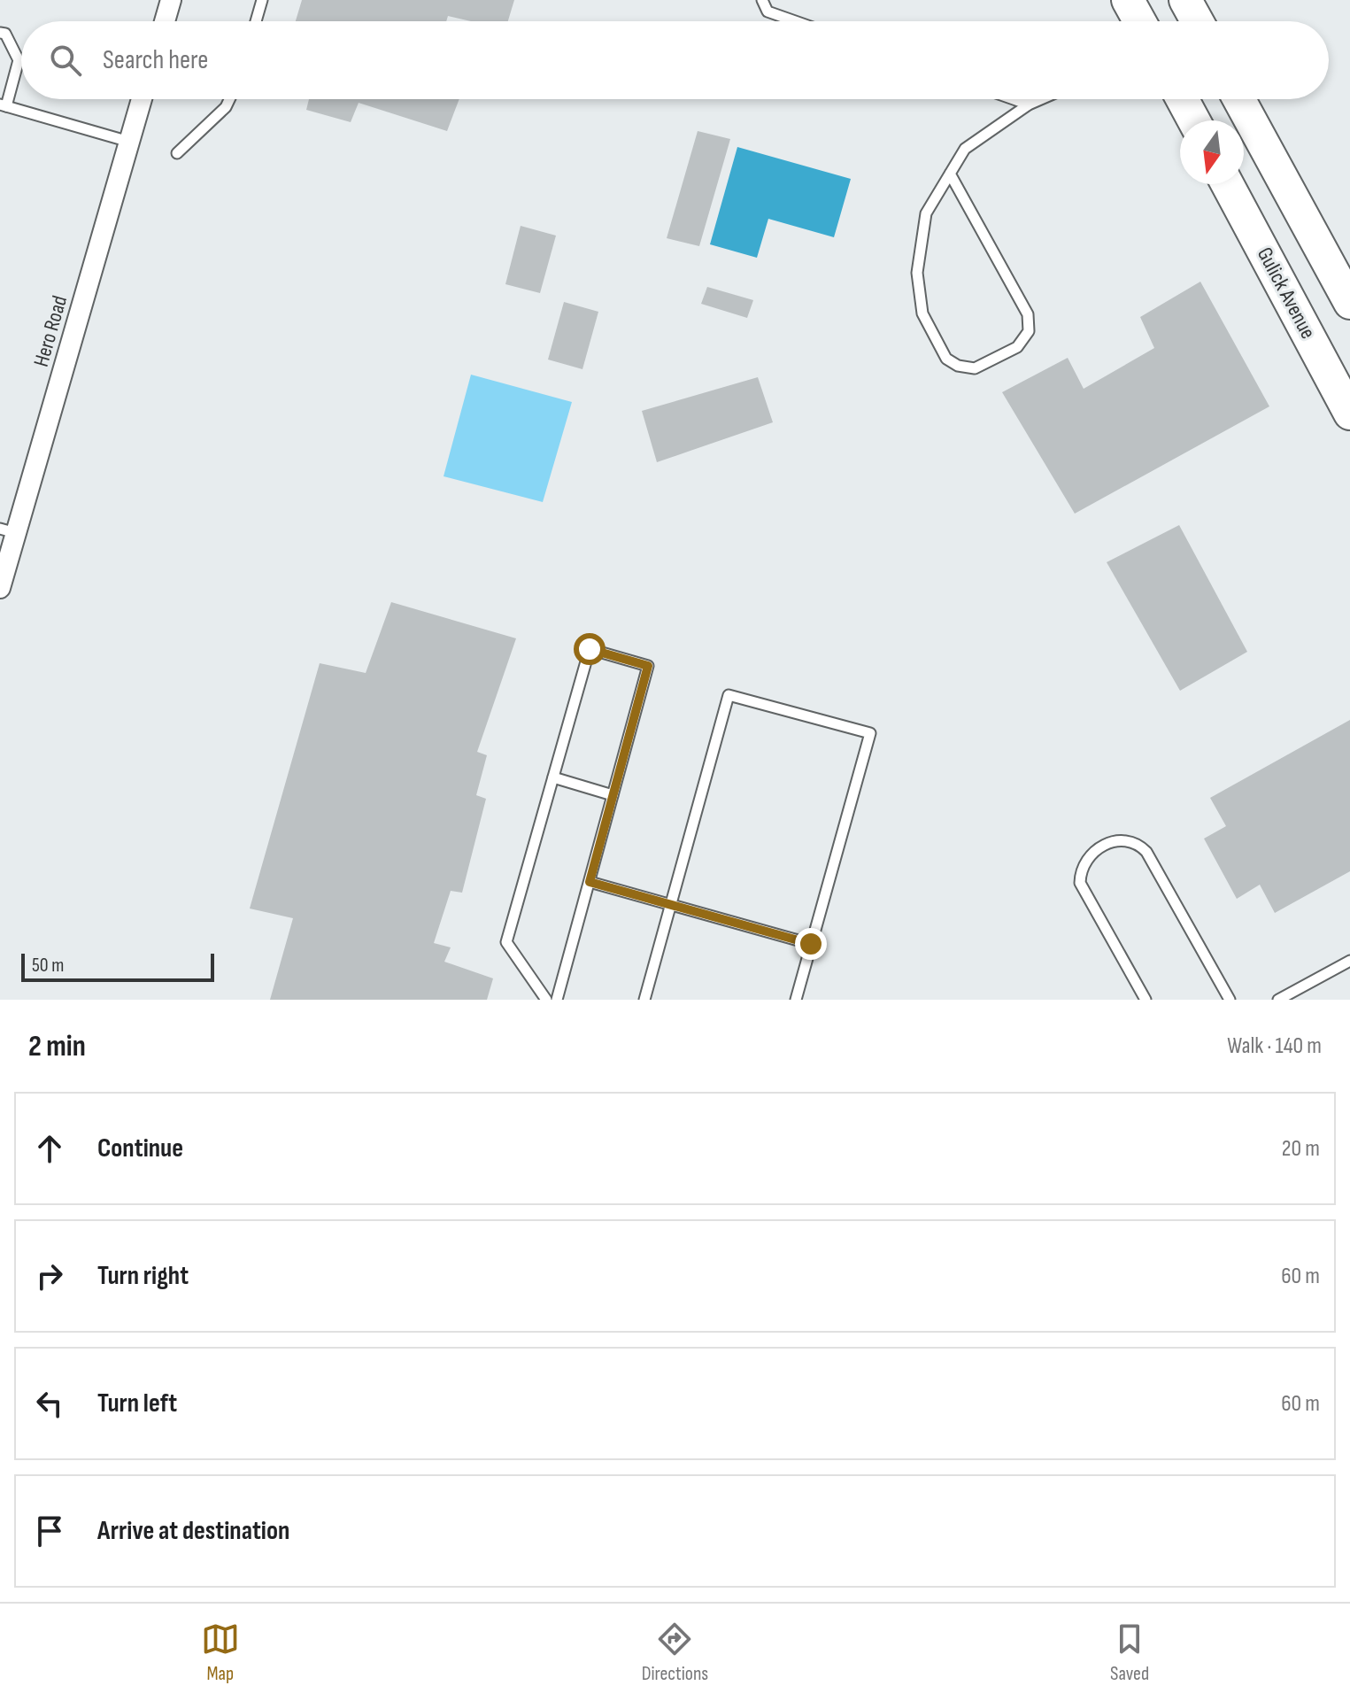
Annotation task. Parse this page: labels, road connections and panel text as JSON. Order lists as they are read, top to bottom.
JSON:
{
  "streets": {
    "main road": ["Gulick Avenue"],
    "street": ["Hero Road"]
  },
  "scale_bar": "50 m",
  "north": "bottom",
  "page": {
    "search": "Search here",
    "scale": "50 m",
    "heading": ["2 min", "Walk · 140 m"],
    "list": [
      ["Continue", "20 m"],
      ["Turn right", "60 m"],
      ["Turn left", "60 m"],
      "Arrive at destination"
    ],
    "nav": ["Map", "Directions", "Saved"]
  }
}
